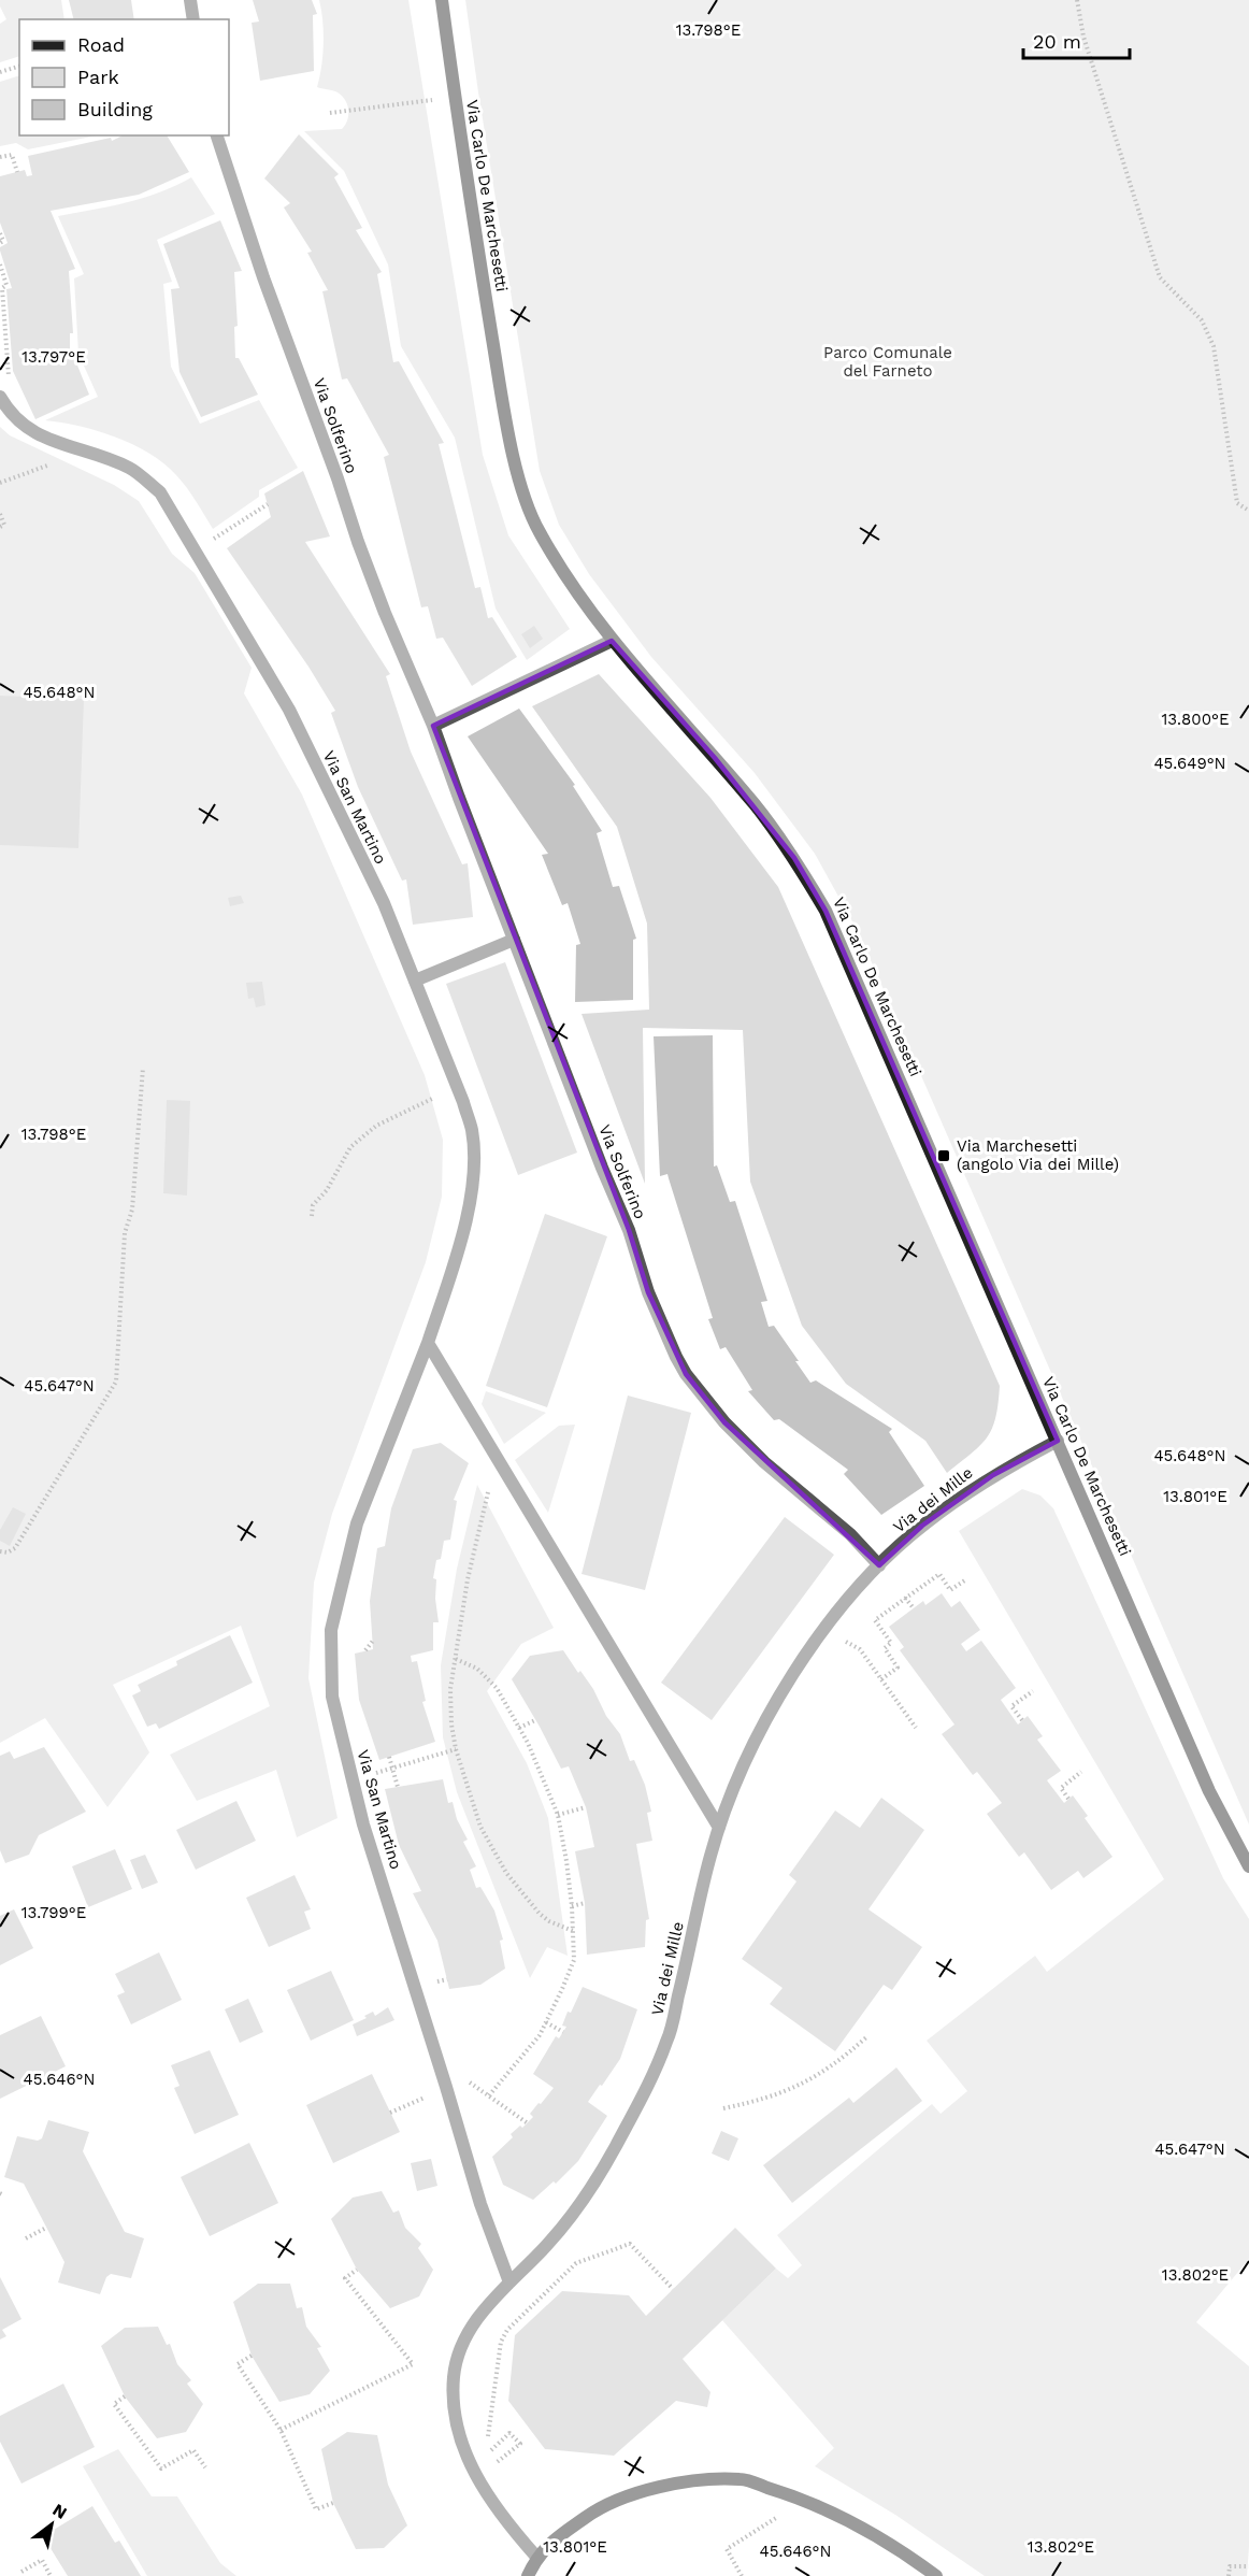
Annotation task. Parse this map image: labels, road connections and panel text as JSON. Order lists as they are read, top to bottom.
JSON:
{
  "streets": {
    "main road": ["Via Carlo De Marchesetti"],
    "street": ["Via Solferino", "Via San Martino", "Via dei Mille"]
  },
  "crossings": [
    ["Via Carlo De Marchesetti", "Via dei Mille"],
    ["Via Solferino", "Via dei Mille"],
    ["Via San Martino", "Via dei Mille"]
  ],
  "parks": ["Parco Comunale del Farneto"],
  "places": {
    "transit": ["Via Marchesetti (angolo Via dei Mille)"]
  },
  "legend": ["Road", "Park", "Building"],
  "scale_bar": "20 m",
  "north": "top right",
  "coordinates": [
    "13.798°E",
    "13.797°E",
    "45.648°N",
    "13.800°E",
    "45.649°N",
    "45.647°N",
    "13.801°E",
    "13.799°E",
    "45.646°N",
    "13.802°E"
  ]
}
